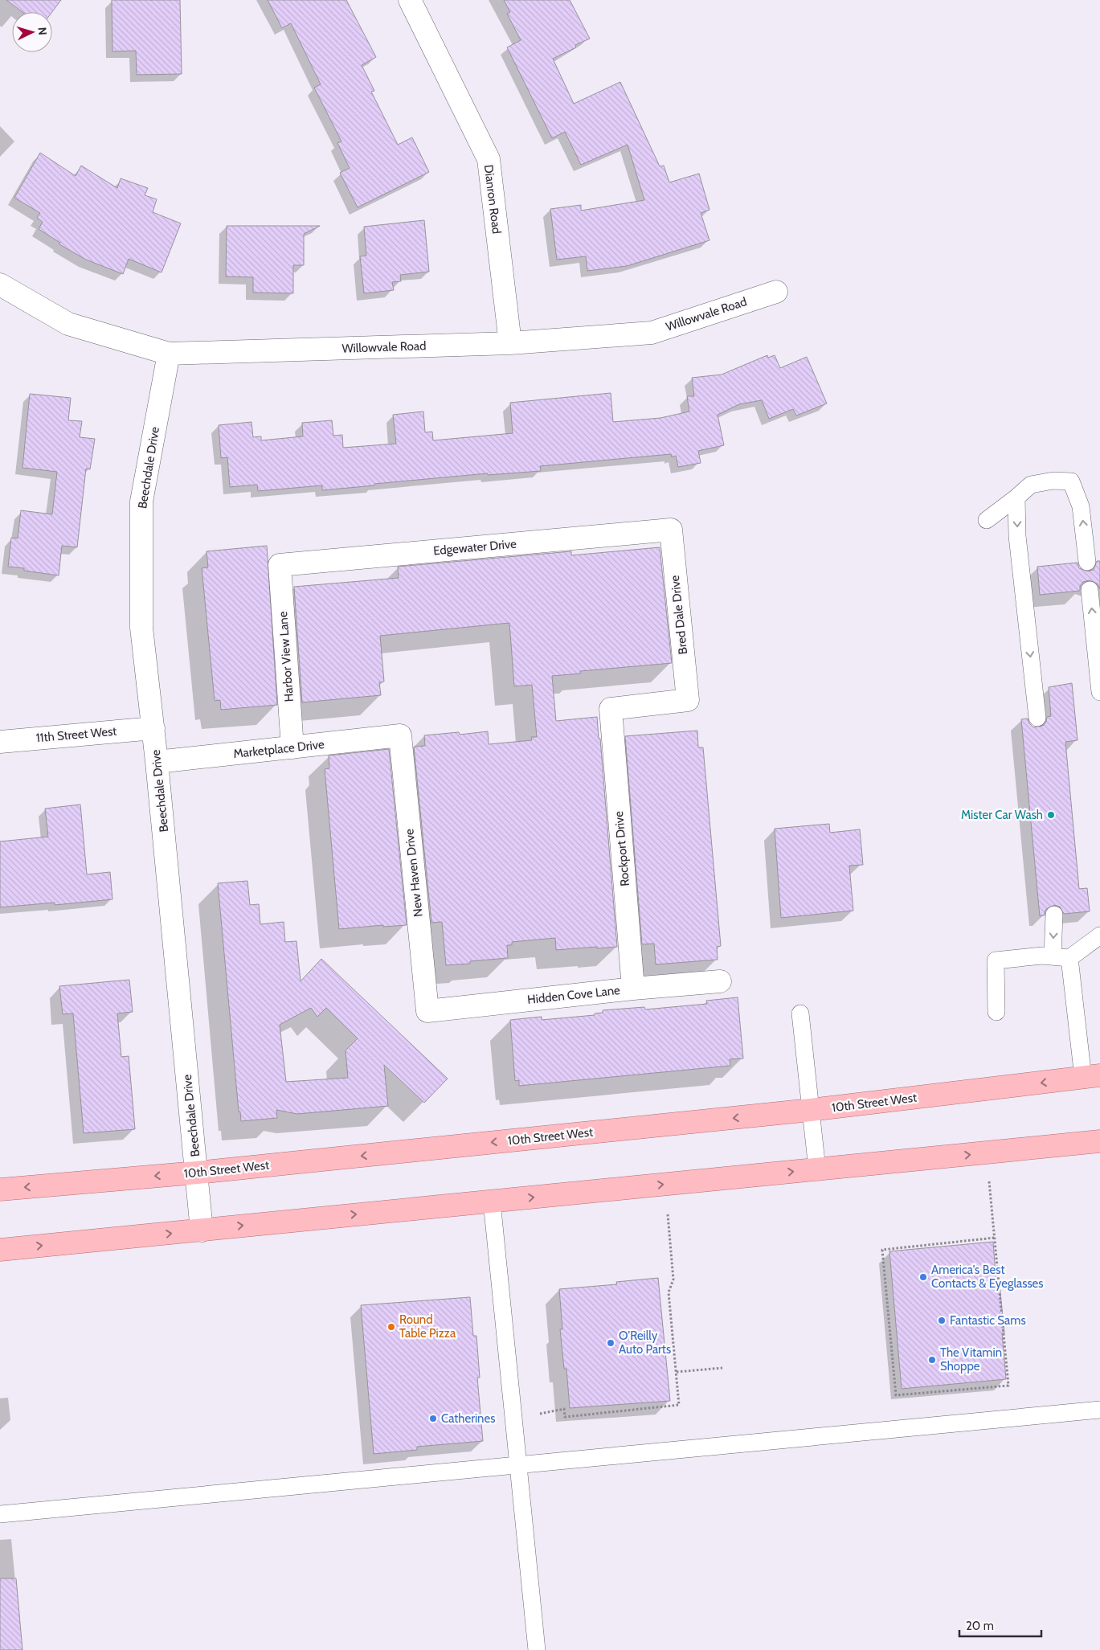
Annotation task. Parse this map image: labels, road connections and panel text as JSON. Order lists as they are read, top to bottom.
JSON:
{
  "streets": {
    "main road": ["10th Street West"],
    "street": [
      "Dianron Road",
      "Willowvale Road",
      "Beechdale Drive",
      "Edgewater Drive",
      "Bred Dale Drive",
      "Harbor View Lane",
      "11th Street West",
      "Marketplace Drive",
      "Rockport Drive",
      "New Haven Drive",
      "Hidden Cove Lane"
    ]
  },
  "crossings": [
    ["Dianron Road", "Willowvale Road"],
    ["Willowvale Road", "Beechdale Drive"],
    ["Beechdale Drive", "11th Street West"],
    ["Beechdale Drive", "Marketplace Drive"],
    ["Beechdale Drive", "10th Street West"],
    ["Edgewater Drive", "Bred Dale Drive"],
    ["Edgewater Drive", "Harbor View Lane"],
    ["Bred Dale Drive", "Rockport Drive"],
    ["Harbor View Lane", "Marketplace Drive"],
    ["Marketplace Drive", "New Haven Drive"],
    ["Rockport Drive", "Hidden Cove Lane"],
    ["New Haven Drive", "Hidden Cove Lane"]
  ],
  "places": [
    "Mister Car Wash",
    "America's Best Contacts & Eyeglasses",
    "Fantastic Sams",
    "Round Table Pizza",
    "O'Reilly Auto Parts",
    "The Vitamin Shoppe",
    "Catherines"
  ],
  "scale_bar": "20 m",
  "north": "right"
}
